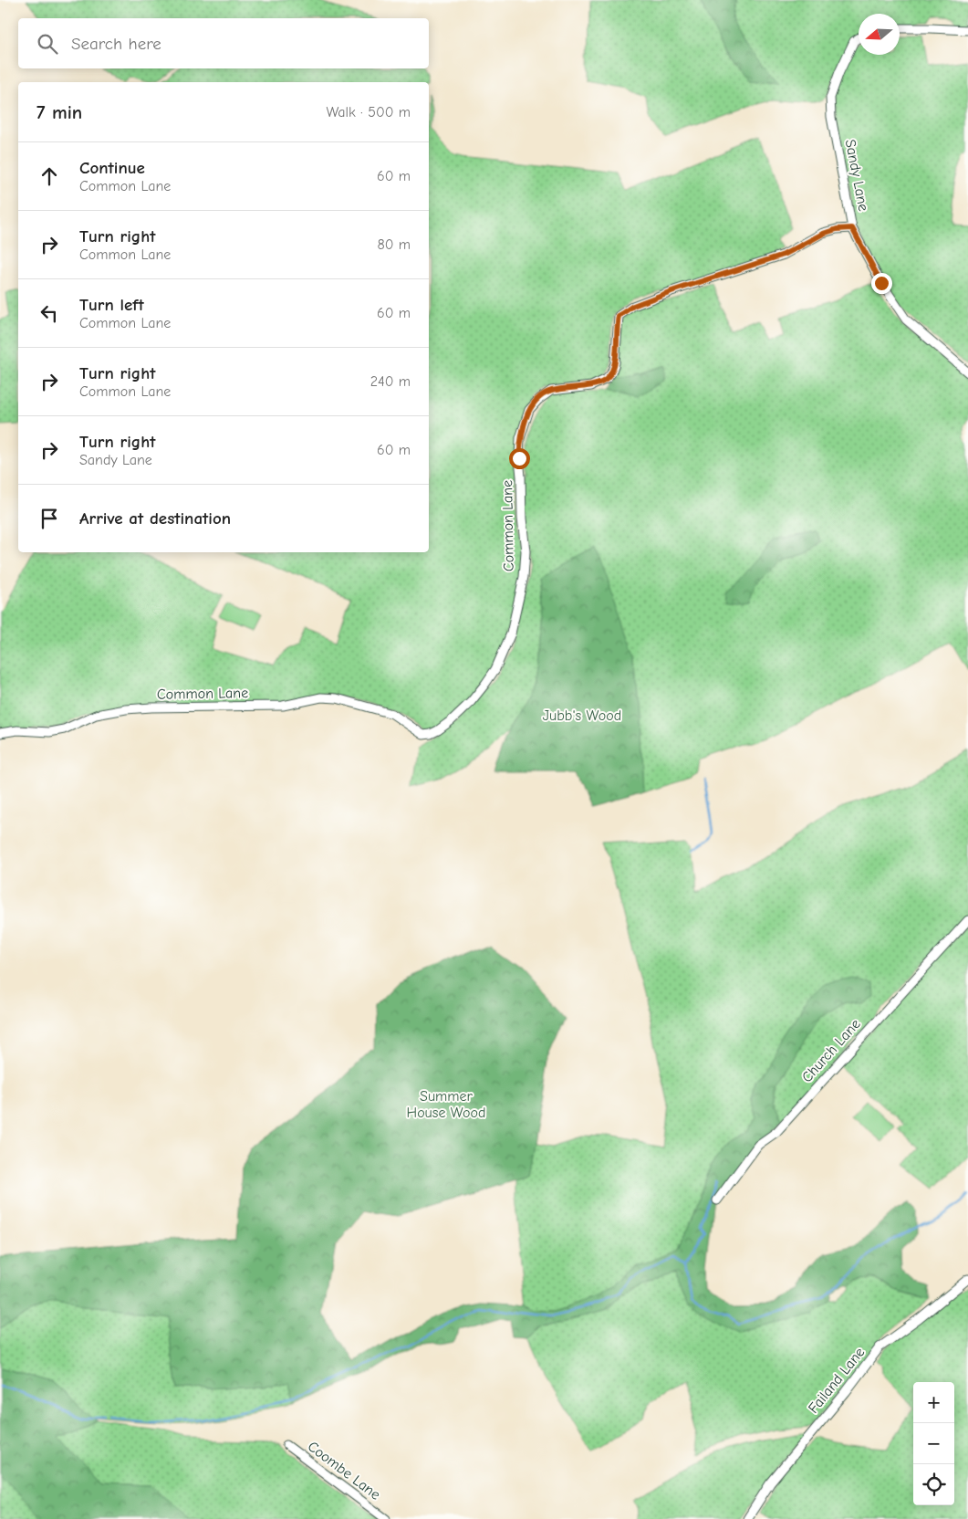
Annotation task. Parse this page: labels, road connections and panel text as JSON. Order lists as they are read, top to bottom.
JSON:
{
  "streets": {
    "street": [
      "Sandy Lane",
      "Common Lane",
      "Church Lane",
      "Failand Lane",
      "Coombe Lane"
    ]
  },
  "crossings": [
    ["Sandy Lane", "Common Lane"]
  ],
  "parks": ["Jubb's Wood", "Summer House Wood"],
  "north": "left",
  "page": {
    "search": "Search here",
    "heading": ["7 min", "Walk · 500 m"],
    "list": [
      ["Continue", "Common Lane", "60 m"],
      ["Turn right", "Common Lane", "80 m"],
      ["Turn left", "Common Lane", "60 m"],
      ["Turn right", "Common Lane", "240 m"],
      ["Turn right", "Sandy Lane", "60 m"],
      "Arrive at destination"
    ],
    "map_buttons": ["+", "−"]
  }
}
